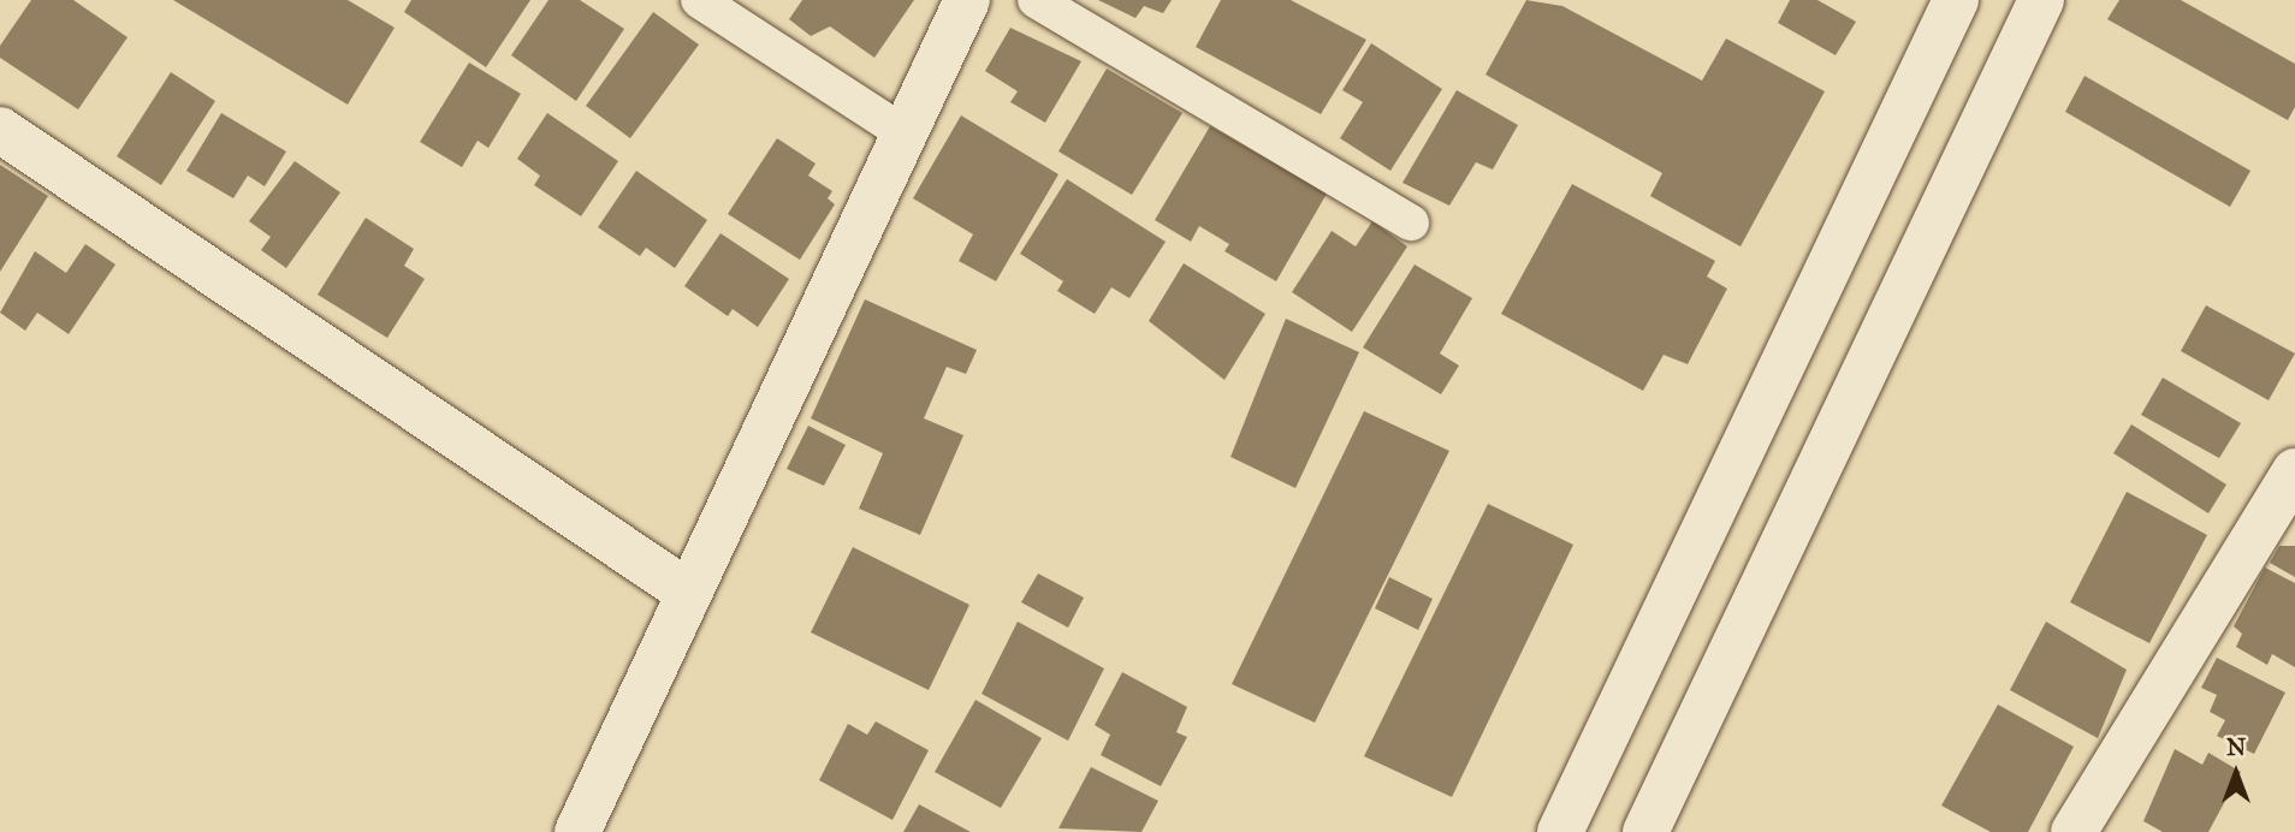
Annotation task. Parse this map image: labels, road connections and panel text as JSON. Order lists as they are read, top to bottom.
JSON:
{
  "north": "top"
}
